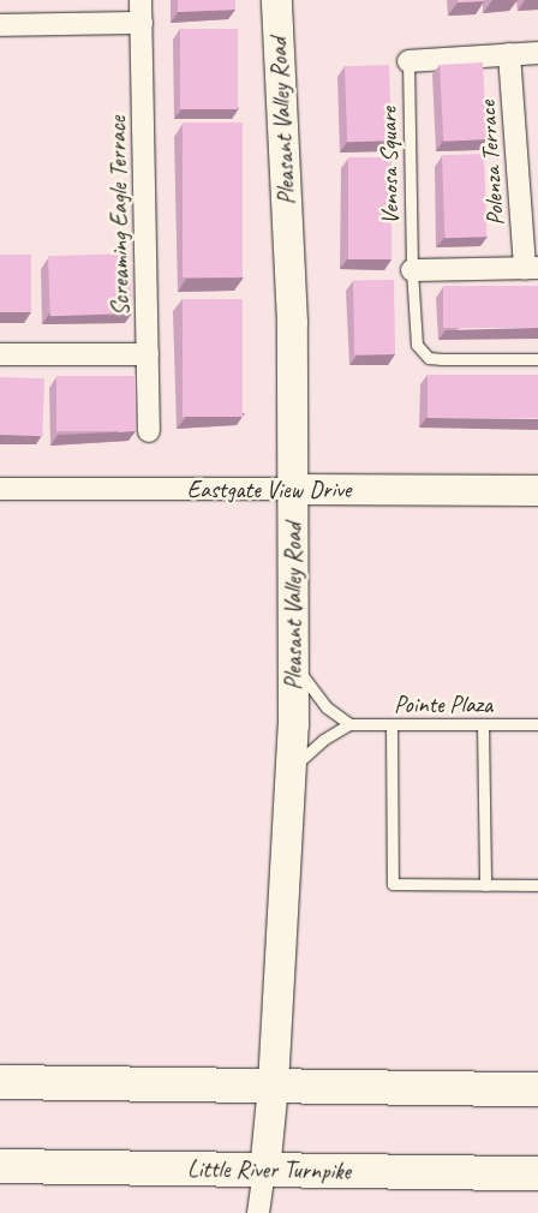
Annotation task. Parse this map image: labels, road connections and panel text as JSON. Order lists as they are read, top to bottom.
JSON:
{
  "streets": {
    "highway": ["Little River Turnpike"],
    "street": [
      "Pleasant Valley Road",
      "Polenza Terrace",
      "Screaming Eagle Terrace",
      "Eastgate View Drive"
    ],
    "lane": ["Venosa Square", "Pointe Plaza"]
  },
  "crossings": [
    ["Pleasant Valley Road", "Eastgate View Drive"],
    ["Pleasant Valley Road", "Little River Turnpike"]
  ]
}
